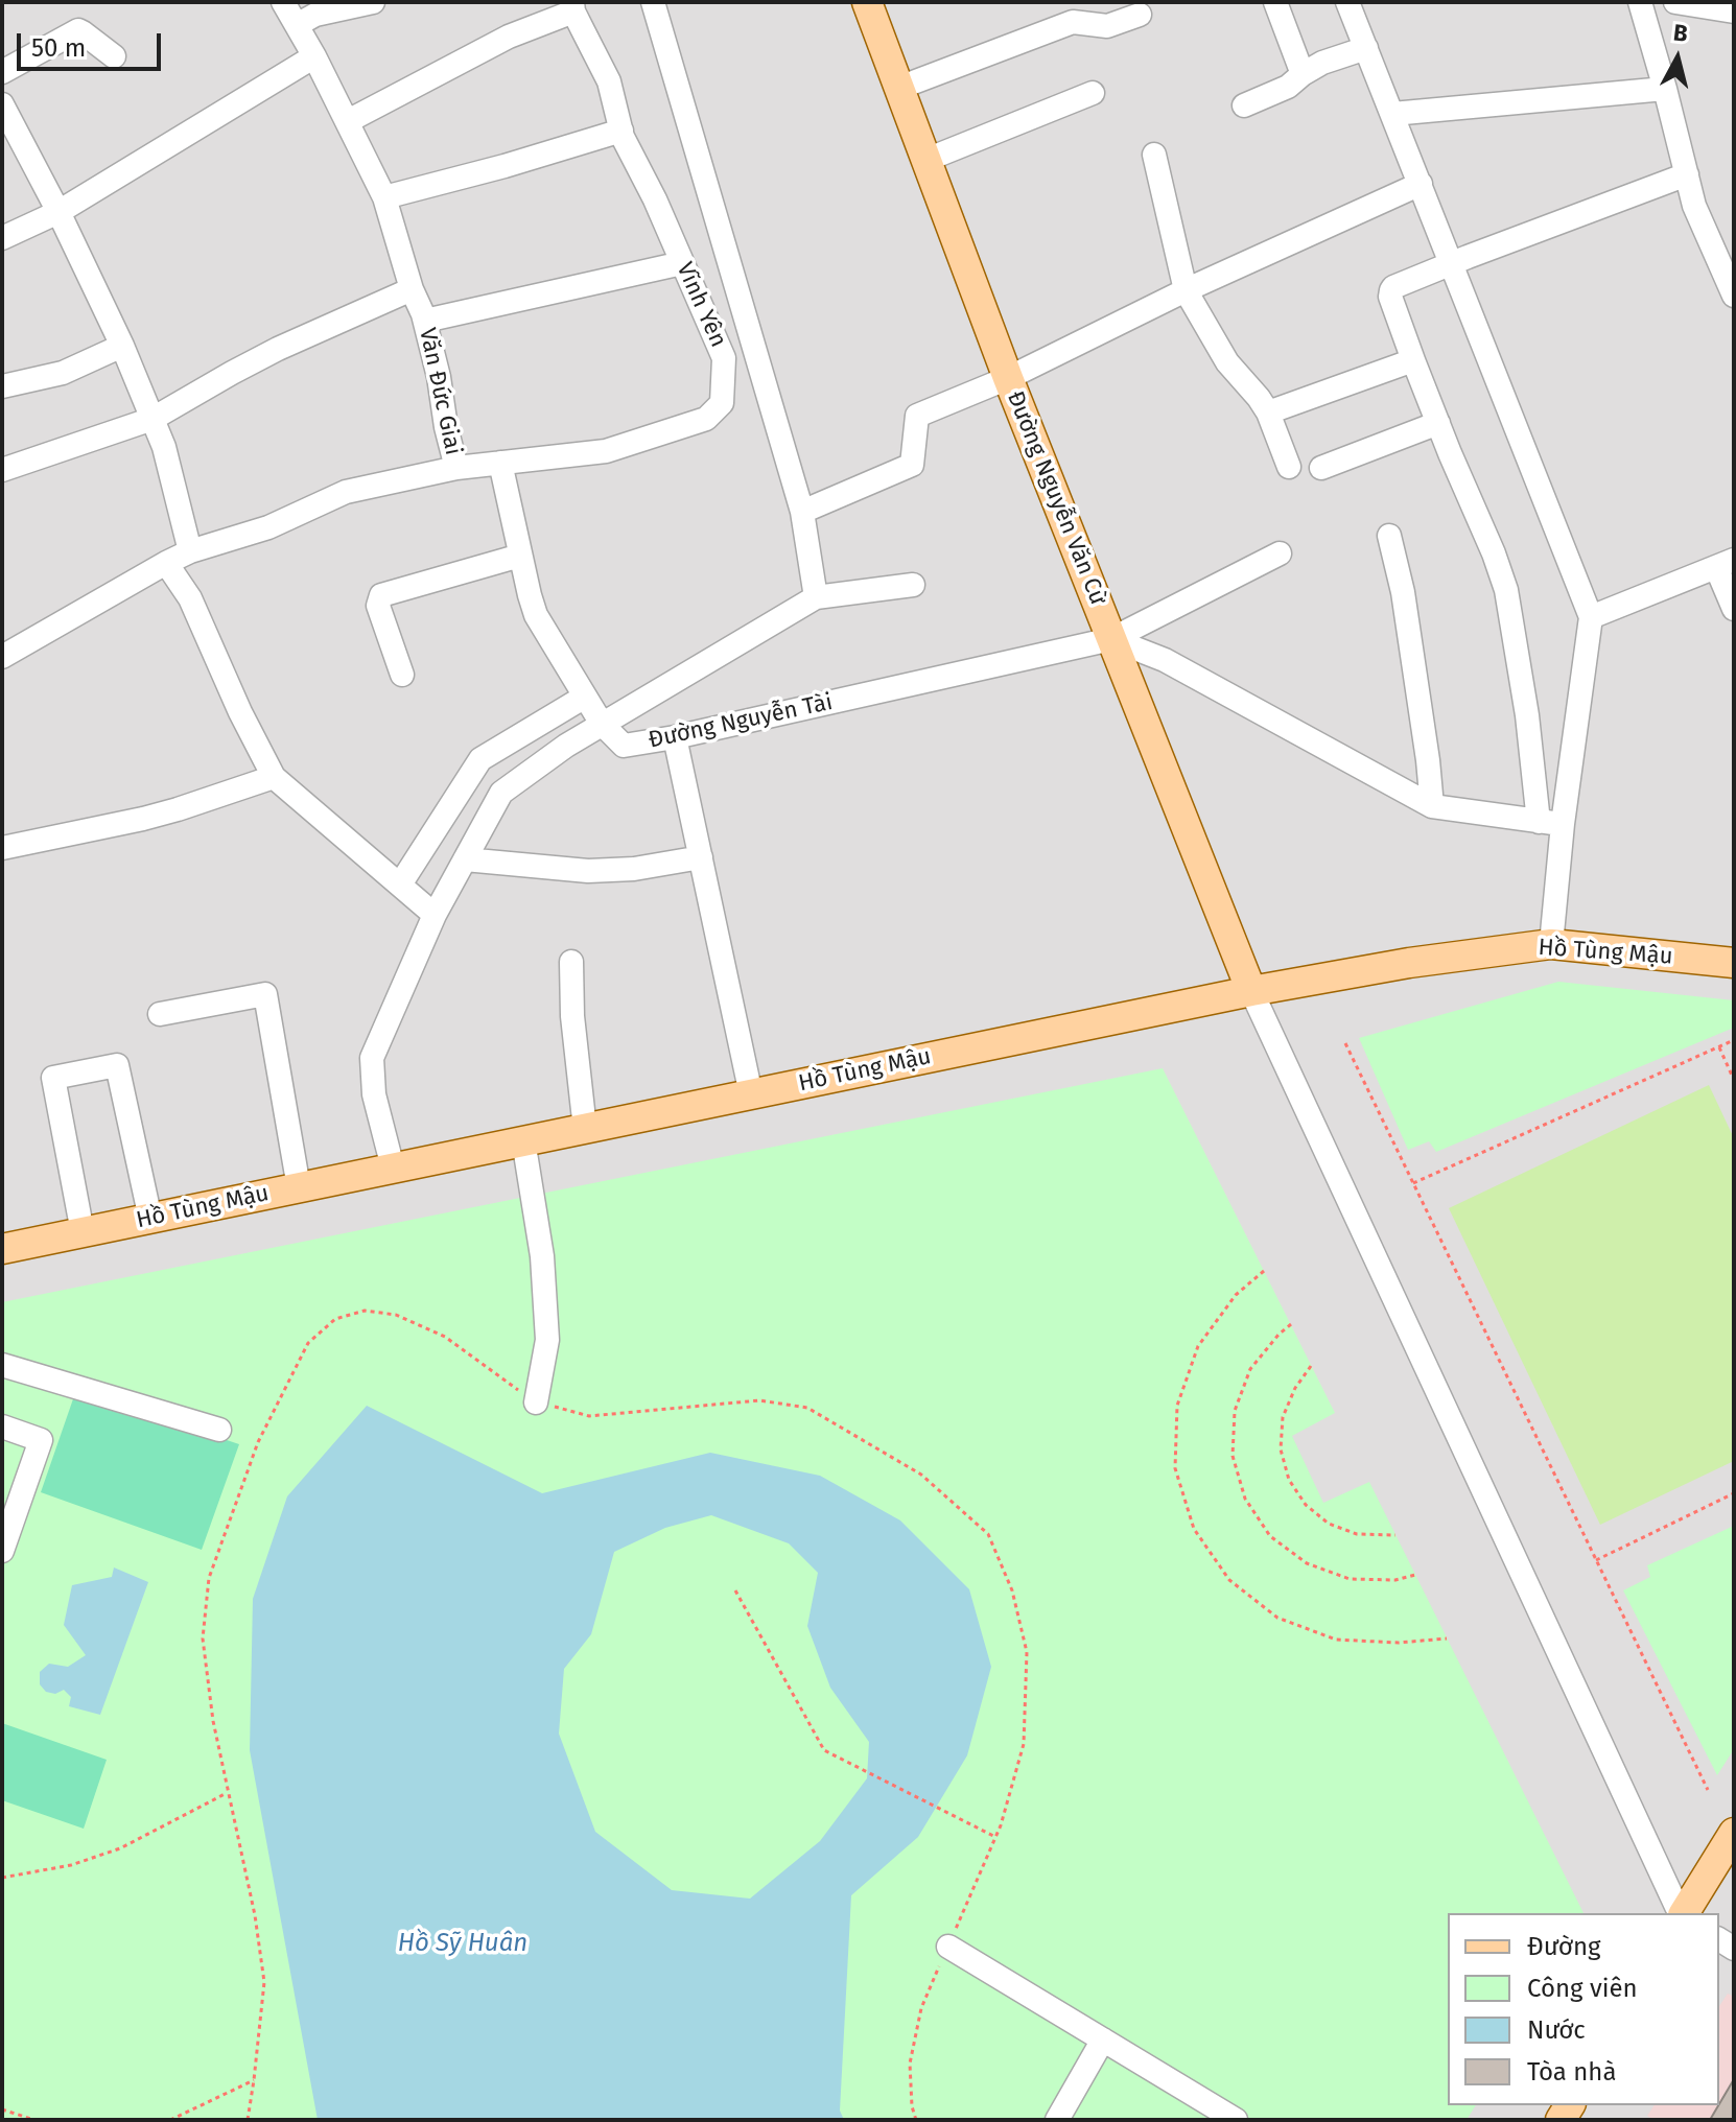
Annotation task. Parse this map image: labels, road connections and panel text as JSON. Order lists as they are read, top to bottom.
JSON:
{
  "streets": {
    "main road": ["Đường Nguyễn Văn Cừ", "Hồ Tùng Mậu"],
    "street": ["Vĩnh Yên", "Văn Đức Giai", "Đường Nguyễn Tài"]
  },
  "crossings": [
    ["Vĩnh Yên", "Văn Đức Giai"],
    ["Đường Nguyễn Văn Cừ", "Đường Nguyễn Tài"],
    ["Đường Nguyễn Văn Cừ", "Hồ Tùng Mậu"]
  ],
  "water": ["Hồ Sỹ Huân"],
  "legend": [
    "Đường",
    "Công viên",
    "Nước",
    "Tòa nhà"
  ],
  "scale_bar": "50 m",
  "north": "top"
}
